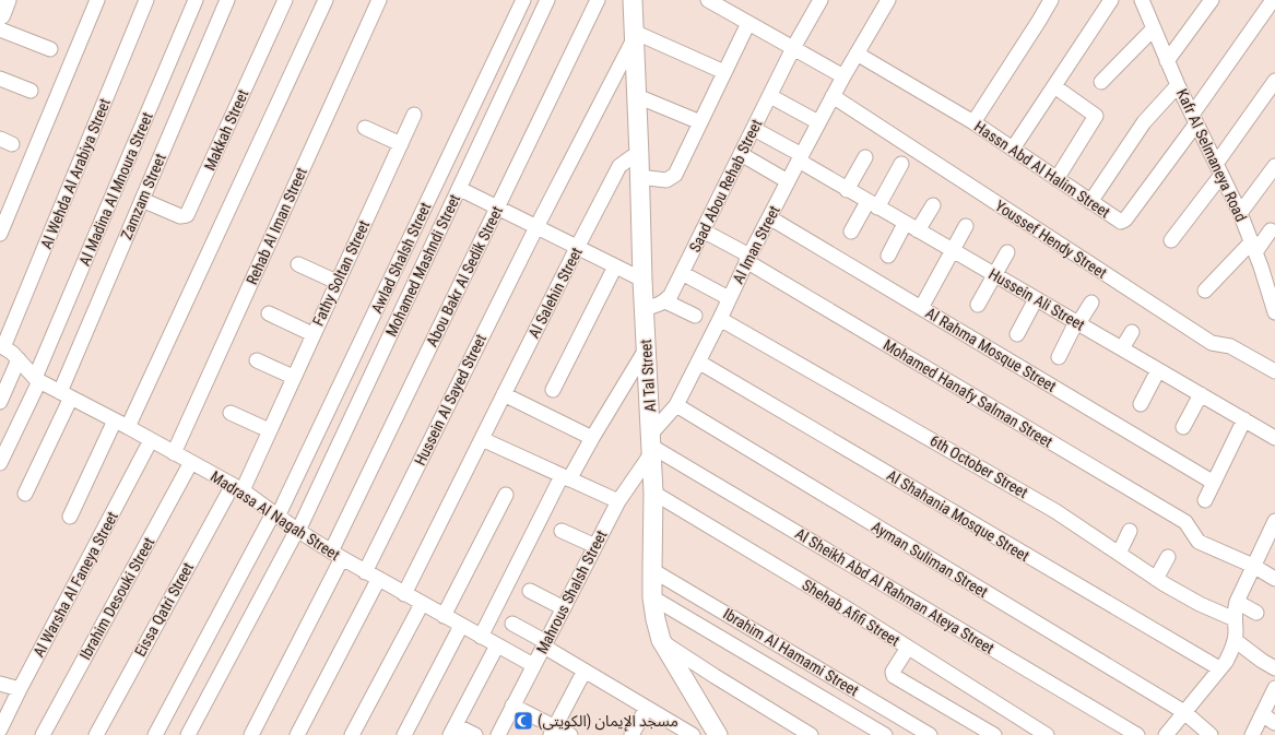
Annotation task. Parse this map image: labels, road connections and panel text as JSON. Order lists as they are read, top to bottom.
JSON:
{
  "streets": {
    "street": [
      "Makkah Street",
      "Kafr Al Selmaneya Road",
      "Hassn Abd Al Halim Street",
      "Al Wehda Al Arabiya Street",
      "Saad Abou Rehab Street",
      "Al Madina Al Mnoura Street",
      "Zamzam Street",
      "Rehab Al Iman Street",
      "Youssef Hendy Street",
      "Al Iman Street",
      "Awlad Shalsh Street",
      "Mohamed Mashndi Street",
      "Fathy Soltan Street",
      "Abou Bakr Al Sedik Street",
      "Al Salehin Street",
      "Hussein Ali Street",
      "Al Rahma Mosque Street",
      "Al Tal Street",
      "Mohamed Hanafy Salman Street",
      "Hussein Al Sayed Street",
      "6th October Street",
      "Madrasa Al Nagah Street",
      "Al Shahania Mosque Street",
      "Ayman Suliman Street",
      "Al Warsha Al Faneya Street",
      "Al Sheikh Abd Al Rahman Ateya Street",
      "Mahrous Shalsh Street",
      "Ibrahim Desouki Street",
      "Eissa Qatri Street",
      "Shehab Afifi Street",
      "Ibrahim Al Hamami Street"
    ]
  },
  "crossings": [
    ["Makkah Street", "Zamzam Street"],
    ["Kafr Al Selmaneya Road", "Hassn Abd Al Halim Street"],
    ["Hassn Abd Al Halim Street", "Al Iman Street"],
    ["Al Wehda Al Arabiya Street", "Madrasa Al Nagah Street"],
    ["Saad Abou Rehab Street", "Hussein Ali Street"],
    ["Saad Abou Rehab Street", "Mohamed Hanafy Salman Street"],
    ["Al Madina Al Mnoura Street", "Madrasa Al Nagah Street"],
    ["Zamzam Street", "Madrasa Al Nagah Street"],
    ["Rehab Al Iman Street", "Madrasa Al Nagah Street"],
    ["Youssef Hendy Street", "Al Iman Street"],
    ["Al Iman Street", "Hussein Ali Street"],
    ["Al Iman Street", "Al Rahma Mosque Street"],
    ["Al Iman Street", "Al Tal Street"],
    ["Al Iman Street", "Mohamed Hanafy Salman Street"],
    ["Al Iman Street", "6th October Street"],
    ["Al Iman Street", "Al Shahania Mosque Street"],
    ["Al Iman Street", "Ayman Suliman Street"],
    ["Al Iman Street", "Al Sheikh Abd Al Rahman Ateya Street"],
    ["Al Iman Street", "Mahrous Shalsh Street"],
    ["Awlad Shalsh Street", "Madrasa Al Nagah Street"],
    ["Mohamed Mashndi Street", "Madrasa Al Nagah Street"],
    ["Fathy Soltan Street", "Madrasa Al Nagah Street"],
    ["Fathy Soltan Street", "Eissa Qatri Street"],
    ["Abou Bakr Al Sedik Street", "Madrasa Al Nagah Street"],
    ["Al Salehin Street", "Al Tal Street"],
    ["Al Salehin Street", "Madrasa Al Nagah Street"],
    ["Al Tal Street", "Hussein Al Sayed Street"],
    ["Al Tal Street", "Al Sheikh Abd Al Rahman Ateya Street"],
    ["Al Tal Street", "Mahrous Shalsh Street"],
    ["Al Tal Street", "Shehab Afifi Street"],
    ["Al Tal Street", "Ibrahim Al Hamami Street"],
    ["Hussein Al Sayed Street", "Madrasa Al Nagah Street"],
    ["Madrasa Al Nagah Street", "Al Warsha Al Faneya Street"],
    ["Madrasa Al Nagah Street", "Mahrous Shalsh Street"],
    ["Madrasa Al Nagah Street", "Ibrahim Desouki Street"],
    ["Madrasa Al Nagah Street", "Eissa Qatri Street"],
    ["Al Sheikh Abd Al Rahman Ateya Street", "Mahrous Shalsh Street"]
  ],
  "places": {
    "mosque": ["مسجد الإيمان (الكويتى)"]
  }
}
